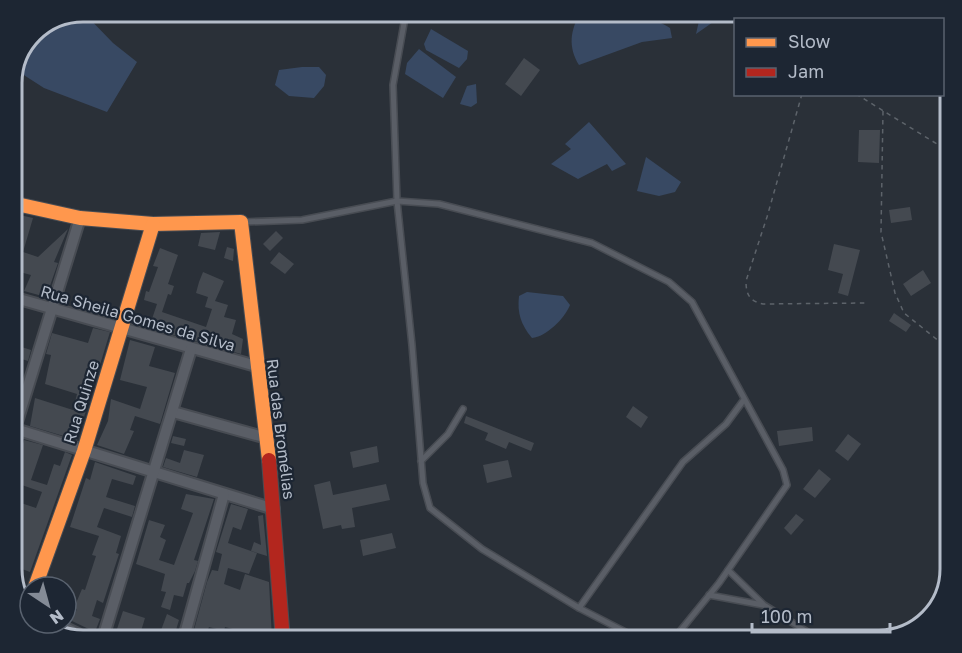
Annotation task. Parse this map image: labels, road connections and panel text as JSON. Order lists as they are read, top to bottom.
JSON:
{
  "streets": {
    "street": ["Rua Sheila Gomes da Silva", "Rua Quinze", "Rua das Bromélias"]
  },
  "crossings": [
    ["Rua Sheila Gomes da Silva", "Rua Quinze"],
    ["Rua Sheila Gomes da Silva", "Rua das Bromélias"]
  ],
  "legend": ["Slow", "Jam"],
  "scale_bar": "100 m",
  "north": "bottom right"
}
